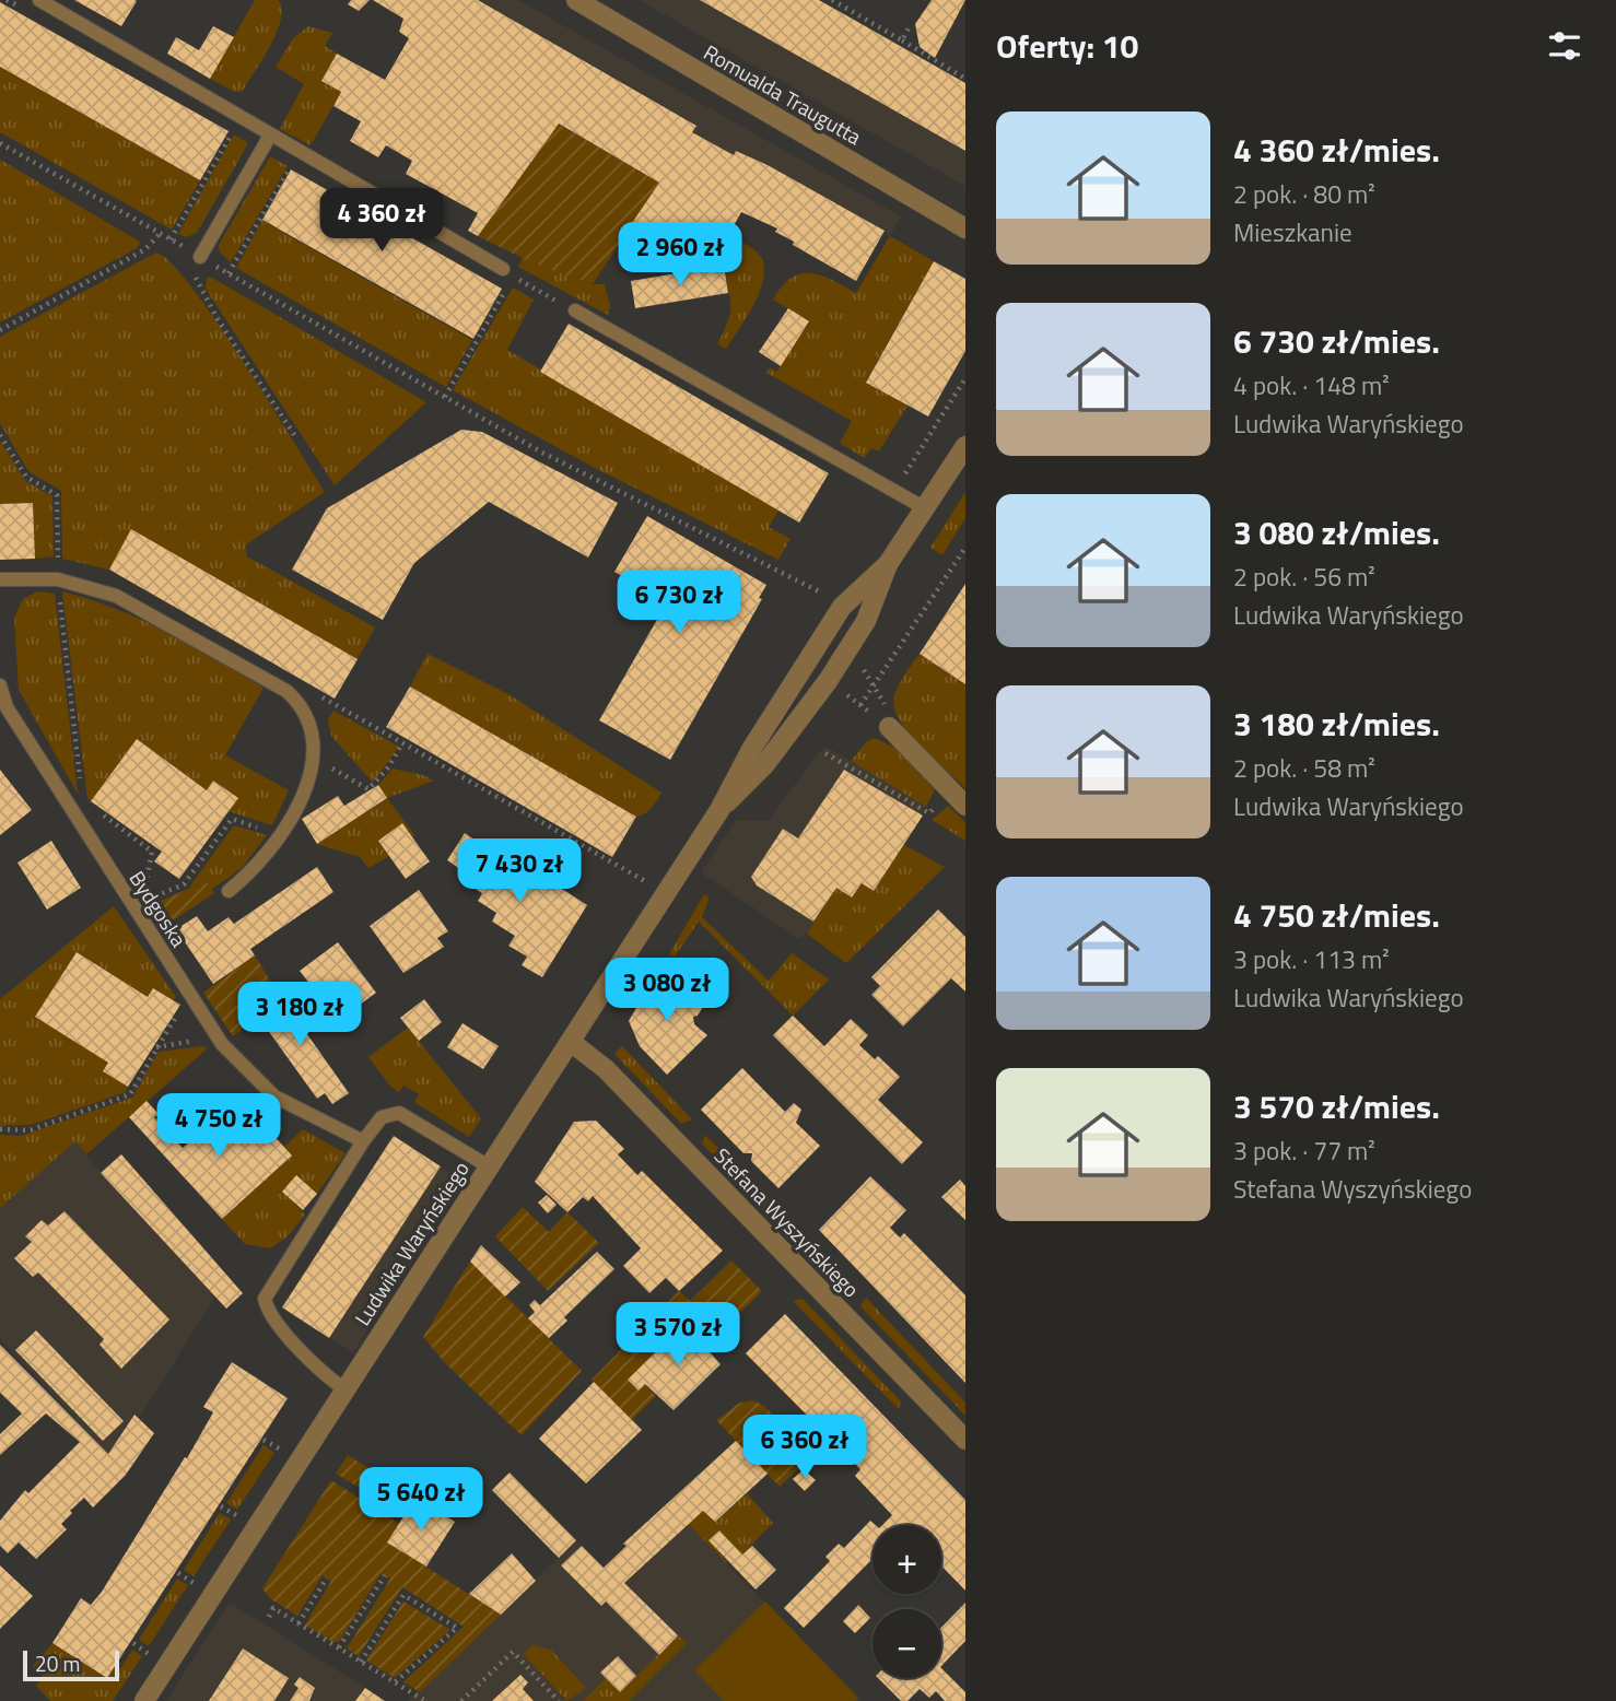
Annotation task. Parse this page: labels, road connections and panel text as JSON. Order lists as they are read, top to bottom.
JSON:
{
  "streets": {
    "street": ["Romualda Traugutta", "Stefana Wyszyńskiego", "Ludwika Waryńskiego"],
    "lane": ["Bydgoska"]
  },
  "crossings": [
    ["Stefana Wyszyńskiego", "Ludwika Waryńskiego"]
  ],
  "scale_bar": "20 m",
  "page": {
    "heading": "Oferty: 10",
    "list": [
      {
        "name": "4 360 zł/mies.",
        "note": "2 pok. · 80 m² · Mieszkanie"
      },
      {
        "name": "6 730 zł/mies.",
        "note": "4 pok. · 148 m² · Ludwika Waryńskiego"
      },
      {
        "name": "3 080 zł/mies.",
        "note": "2 pok. · 56 m² · Ludwika Waryńskiego"
      },
      {
        "name": "3 180 zł/mies.",
        "note": "2 pok. · 58 m² · Ludwika Waryńskiego"
      },
      {
        "name": "4 750 zł/mies.",
        "note": "3 pok. · 113 m² · Ludwika Waryńskiego"
      },
      {
        "name": "3 570 zł/mies.",
        "note": "3 pok. · 77 m² · Stefana Wyszyńskiego"
      }
    ],
    "price": [
      "4 360 zł",
      "2 960 zł",
      "6 730 zł",
      "7 430 zł",
      "3 080 zł",
      "3 180 zł",
      "4 750 zł",
      "3 570 zł",
      "6 360 zł",
      "5 640 zł"
    ],
    "map_buttons": ["+", "−"],
    "scale": "20 m"
  }
}
